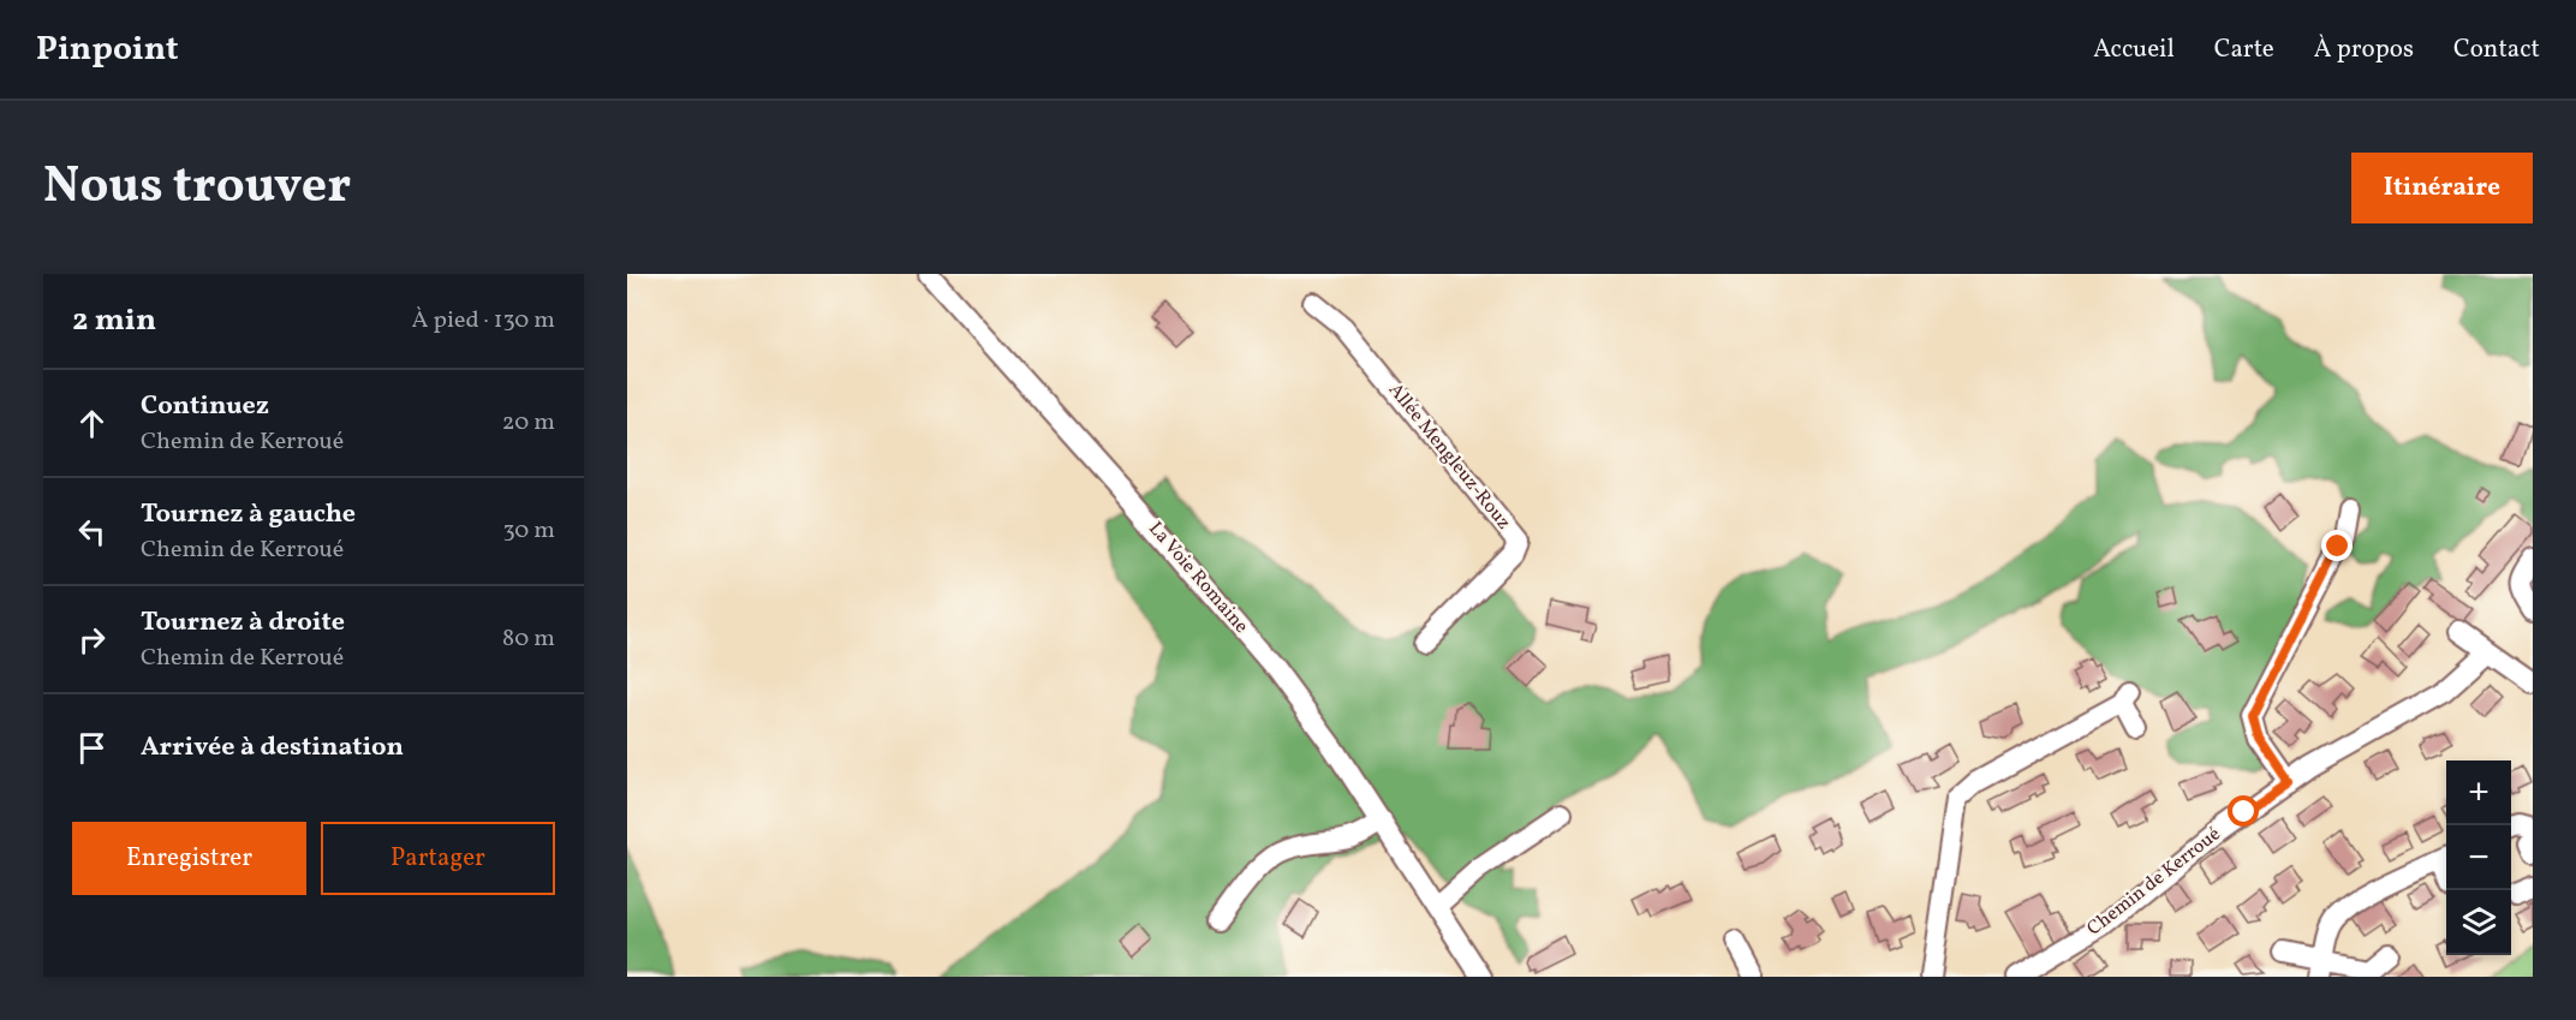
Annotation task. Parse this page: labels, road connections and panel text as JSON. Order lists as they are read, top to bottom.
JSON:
{
  "streets": {
    "street": ["Allée Mengleuz-Rouz", "La Voie Romaine", "Chemin de Kerroué"]
  },
  "page": {
    "header": "Pinpoint",
    "nav": [
      "Accueil",
      "Carte",
      "À propos",
      "Contact"
    ],
    "title": "Nous trouver",
    "buttons": [
      "Itinéraire",
      ["Enregistrer", "Partager"]
    ],
    "heading": ["2 min", "À pied · 130 m"],
    "list": [
      ["Continuez", "Chemin de Kerroué", "20 m"],
      ["Tournez à gauche", "Chemin de Kerroué", "30 m"],
      ["Tournez à droite", "Chemin de Kerroué", "80 m"],
      "Arrivée à destination"
    ],
    "map_buttons": ["+", "−"]
  }
}
